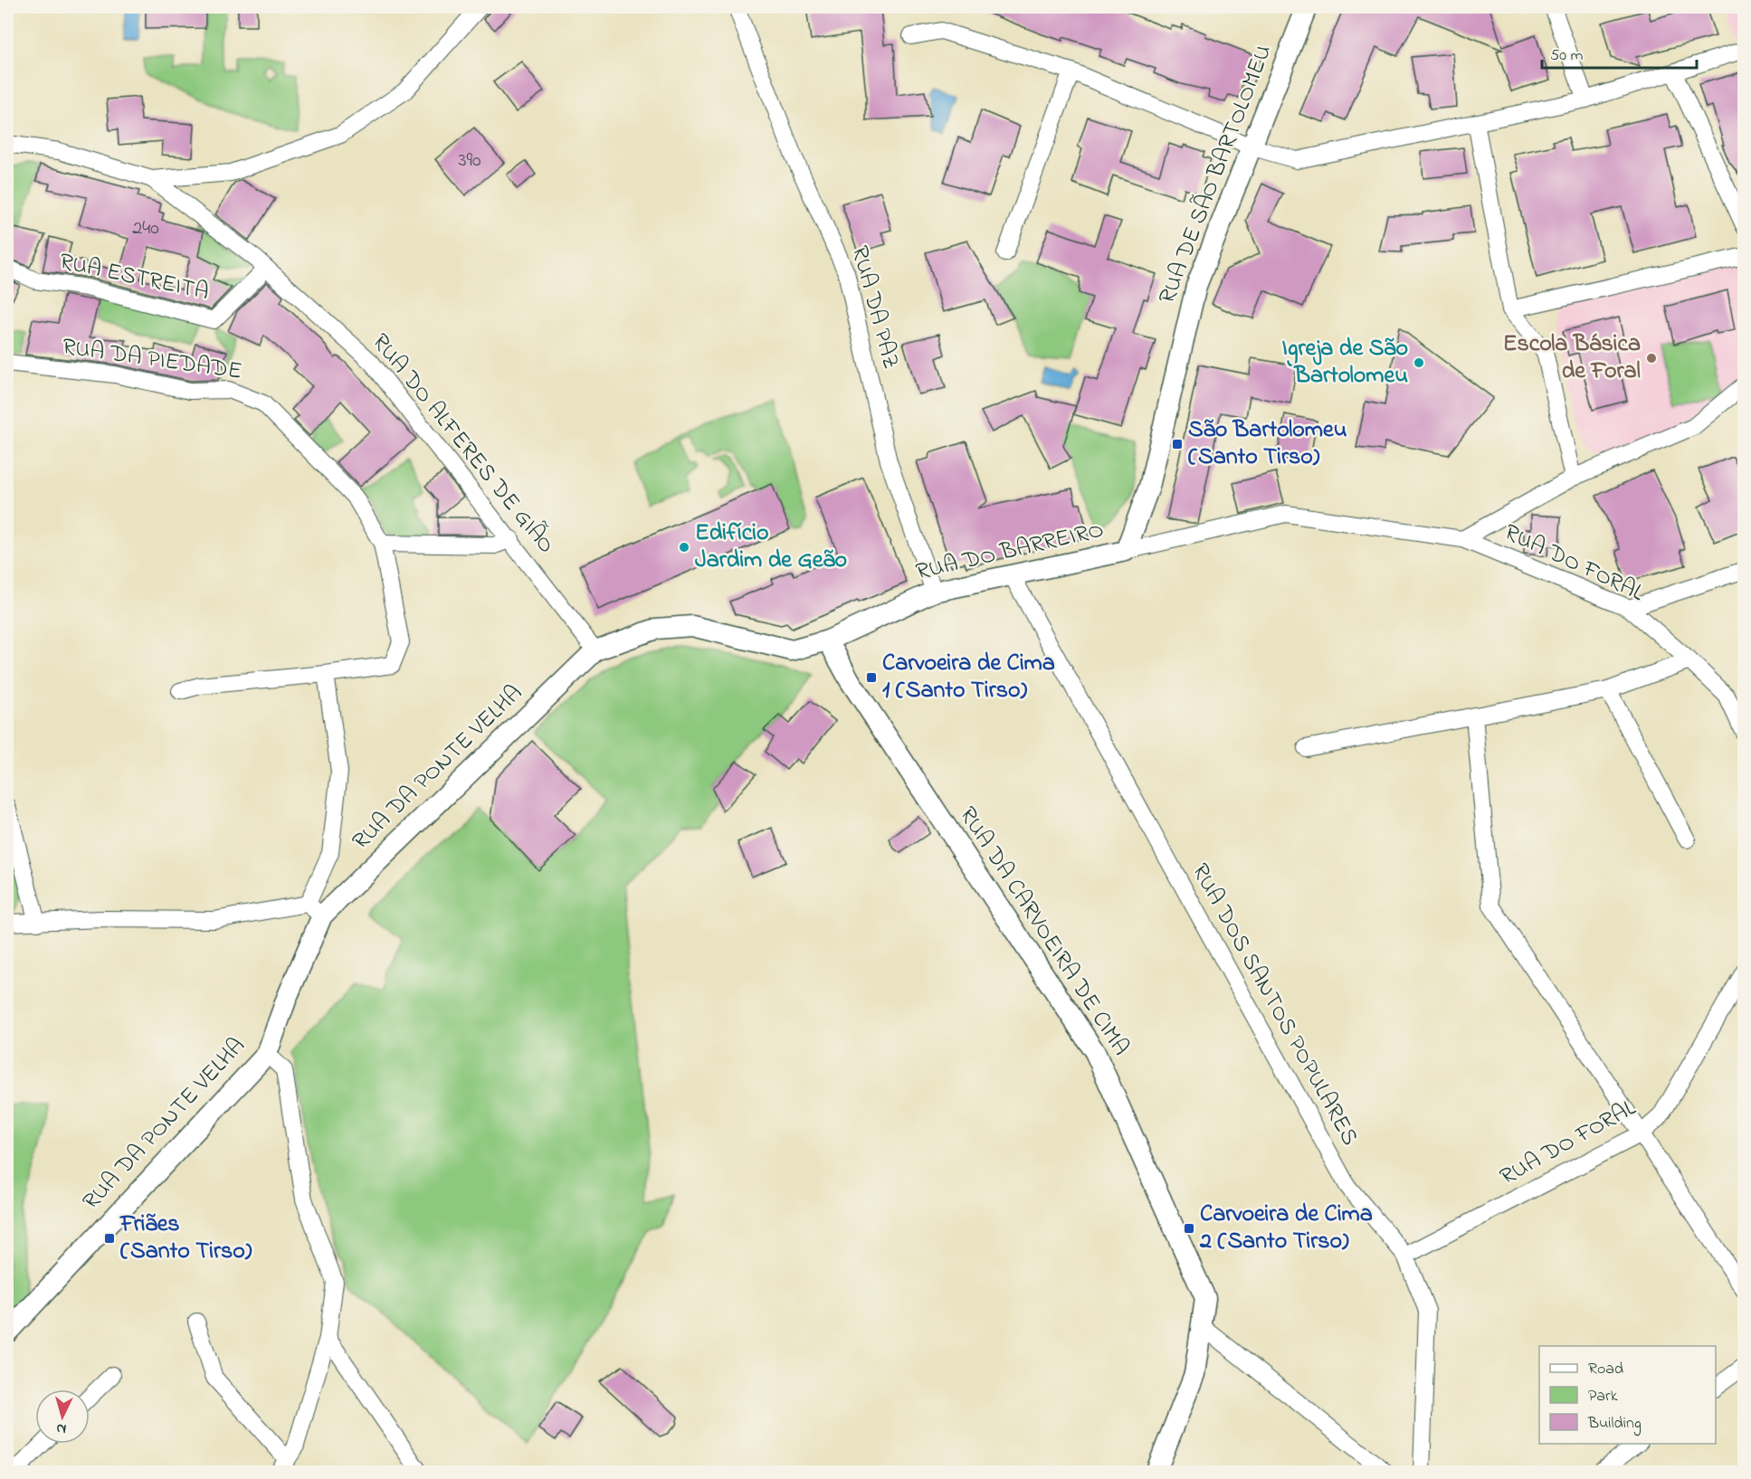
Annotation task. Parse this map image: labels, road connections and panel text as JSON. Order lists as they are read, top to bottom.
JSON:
{
  "streets": {
    "street": [
      "RUA DE SÃO BARTOLOMEU",
      "RUA ESTREITA",
      "RUA DA PAZ",
      "RUA DA PIEDADE",
      "RUA DO ALFERES DE GIÃO",
      "RUA DO BARREIRO",
      "RUA DO FORAL",
      "RUA DA PONTE VELHA",
      "RUA DA CARVOEIRA DE CIMA",
      "RUA DOS SANTOS POPULARES"
    ]
  },
  "crossings": [
    ["RUA DE SÃO BARTOLOMEU", "RUA DO BARREIRO"],
    ["RUA DE SÃO BARTOLOMEU", "RUA DO FORAL"],
    ["RUA ESTREITA", "RUA DO ALFERES DE GIÃO"],
    ["RUA DA PAZ", "RUA DO BARREIRO"],
    ["RUA DO ALFERES DE GIÃO", "RUA DO BARREIRO"],
    ["RUA DO ALFERES DE GIÃO", "RUA DA PONTE VELHA"],
    ["RUA DO BARREIRO", "RUA DO FORAL"],
    ["RUA DO BARREIRO", "RUA DA PONTE VELHA"],
    ["RUA DO BARREIRO", "RUA DA CARVOEIRA DE CIMA"],
    ["RUA DO BARREIRO", "RUA DOS SANTOS POPULARES"],
    ["RUA DO FORAL", "RUA DOS SANTOS POPULARES"]
  ],
  "places": {
    "other": ["Escola Básica de Foral", "Igreja de São Bartolomeu", "Edifício Jardim de Geão"],
    "transit": [
      "São Bartolomeu (Santo Tirso)",
      "Carvoeira de Cima 1 (Santo Tirso)",
      "Carvoeira de Cima 2 (Santo Tirso)",
      "Friães (Santo Tirso)"
    ]
  },
  "house_numbers": ["390", "240"],
  "legend": ["Road", "Park", "Building"],
  "scale_bar": "50 m",
  "north": "bottom"
}
